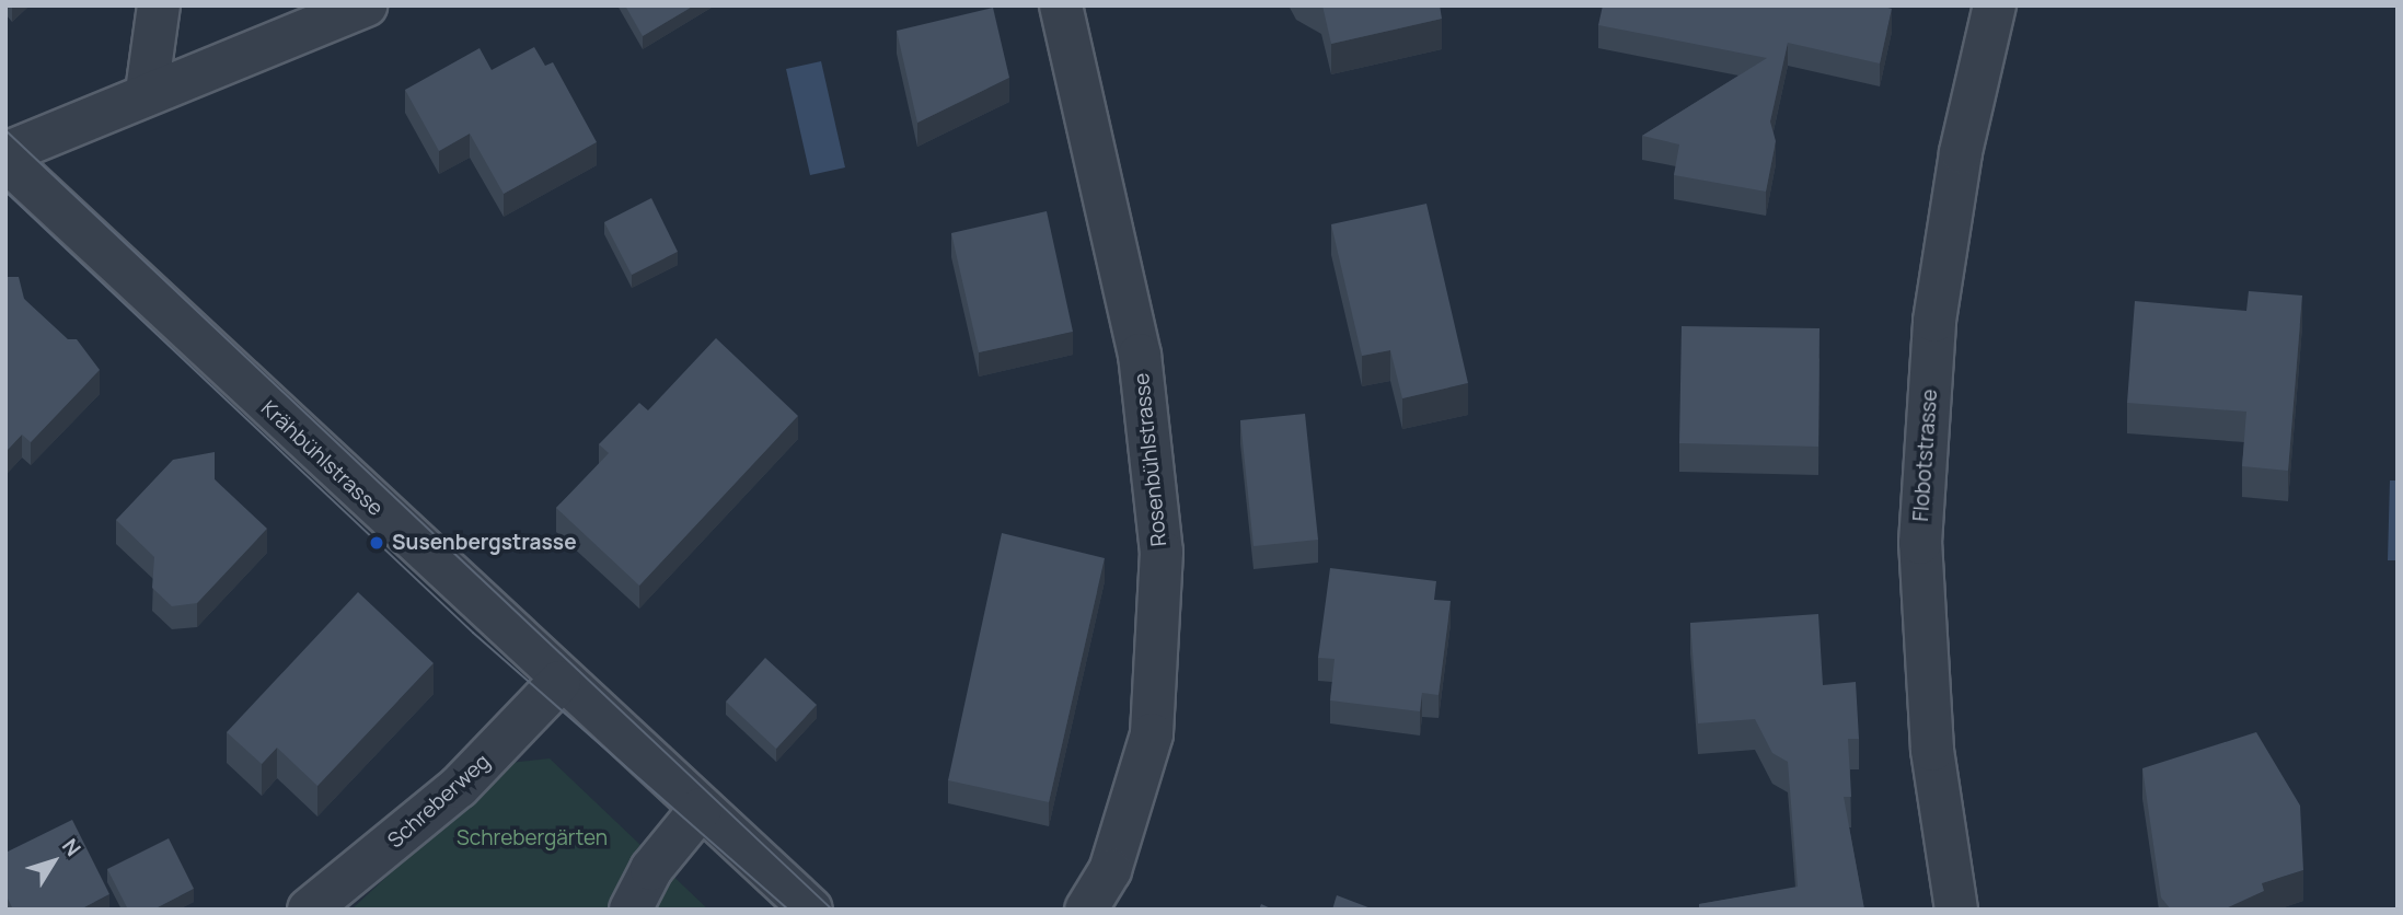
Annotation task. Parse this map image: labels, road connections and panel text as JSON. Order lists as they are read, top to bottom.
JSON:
{
  "streets": {
    "street": [
      "Flobotstrasse",
      "Krähbühlstrasse",
      "Rosenbühlstrasse",
      "Schreberweg"
    ]
  },
  "crossings": [
    ["Krähbühlstrasse", "Schreberweg"]
  ],
  "parks": ["Schrebergärten"],
  "places": ["Susenbergstrasse"],
  "north": "top right"
}
